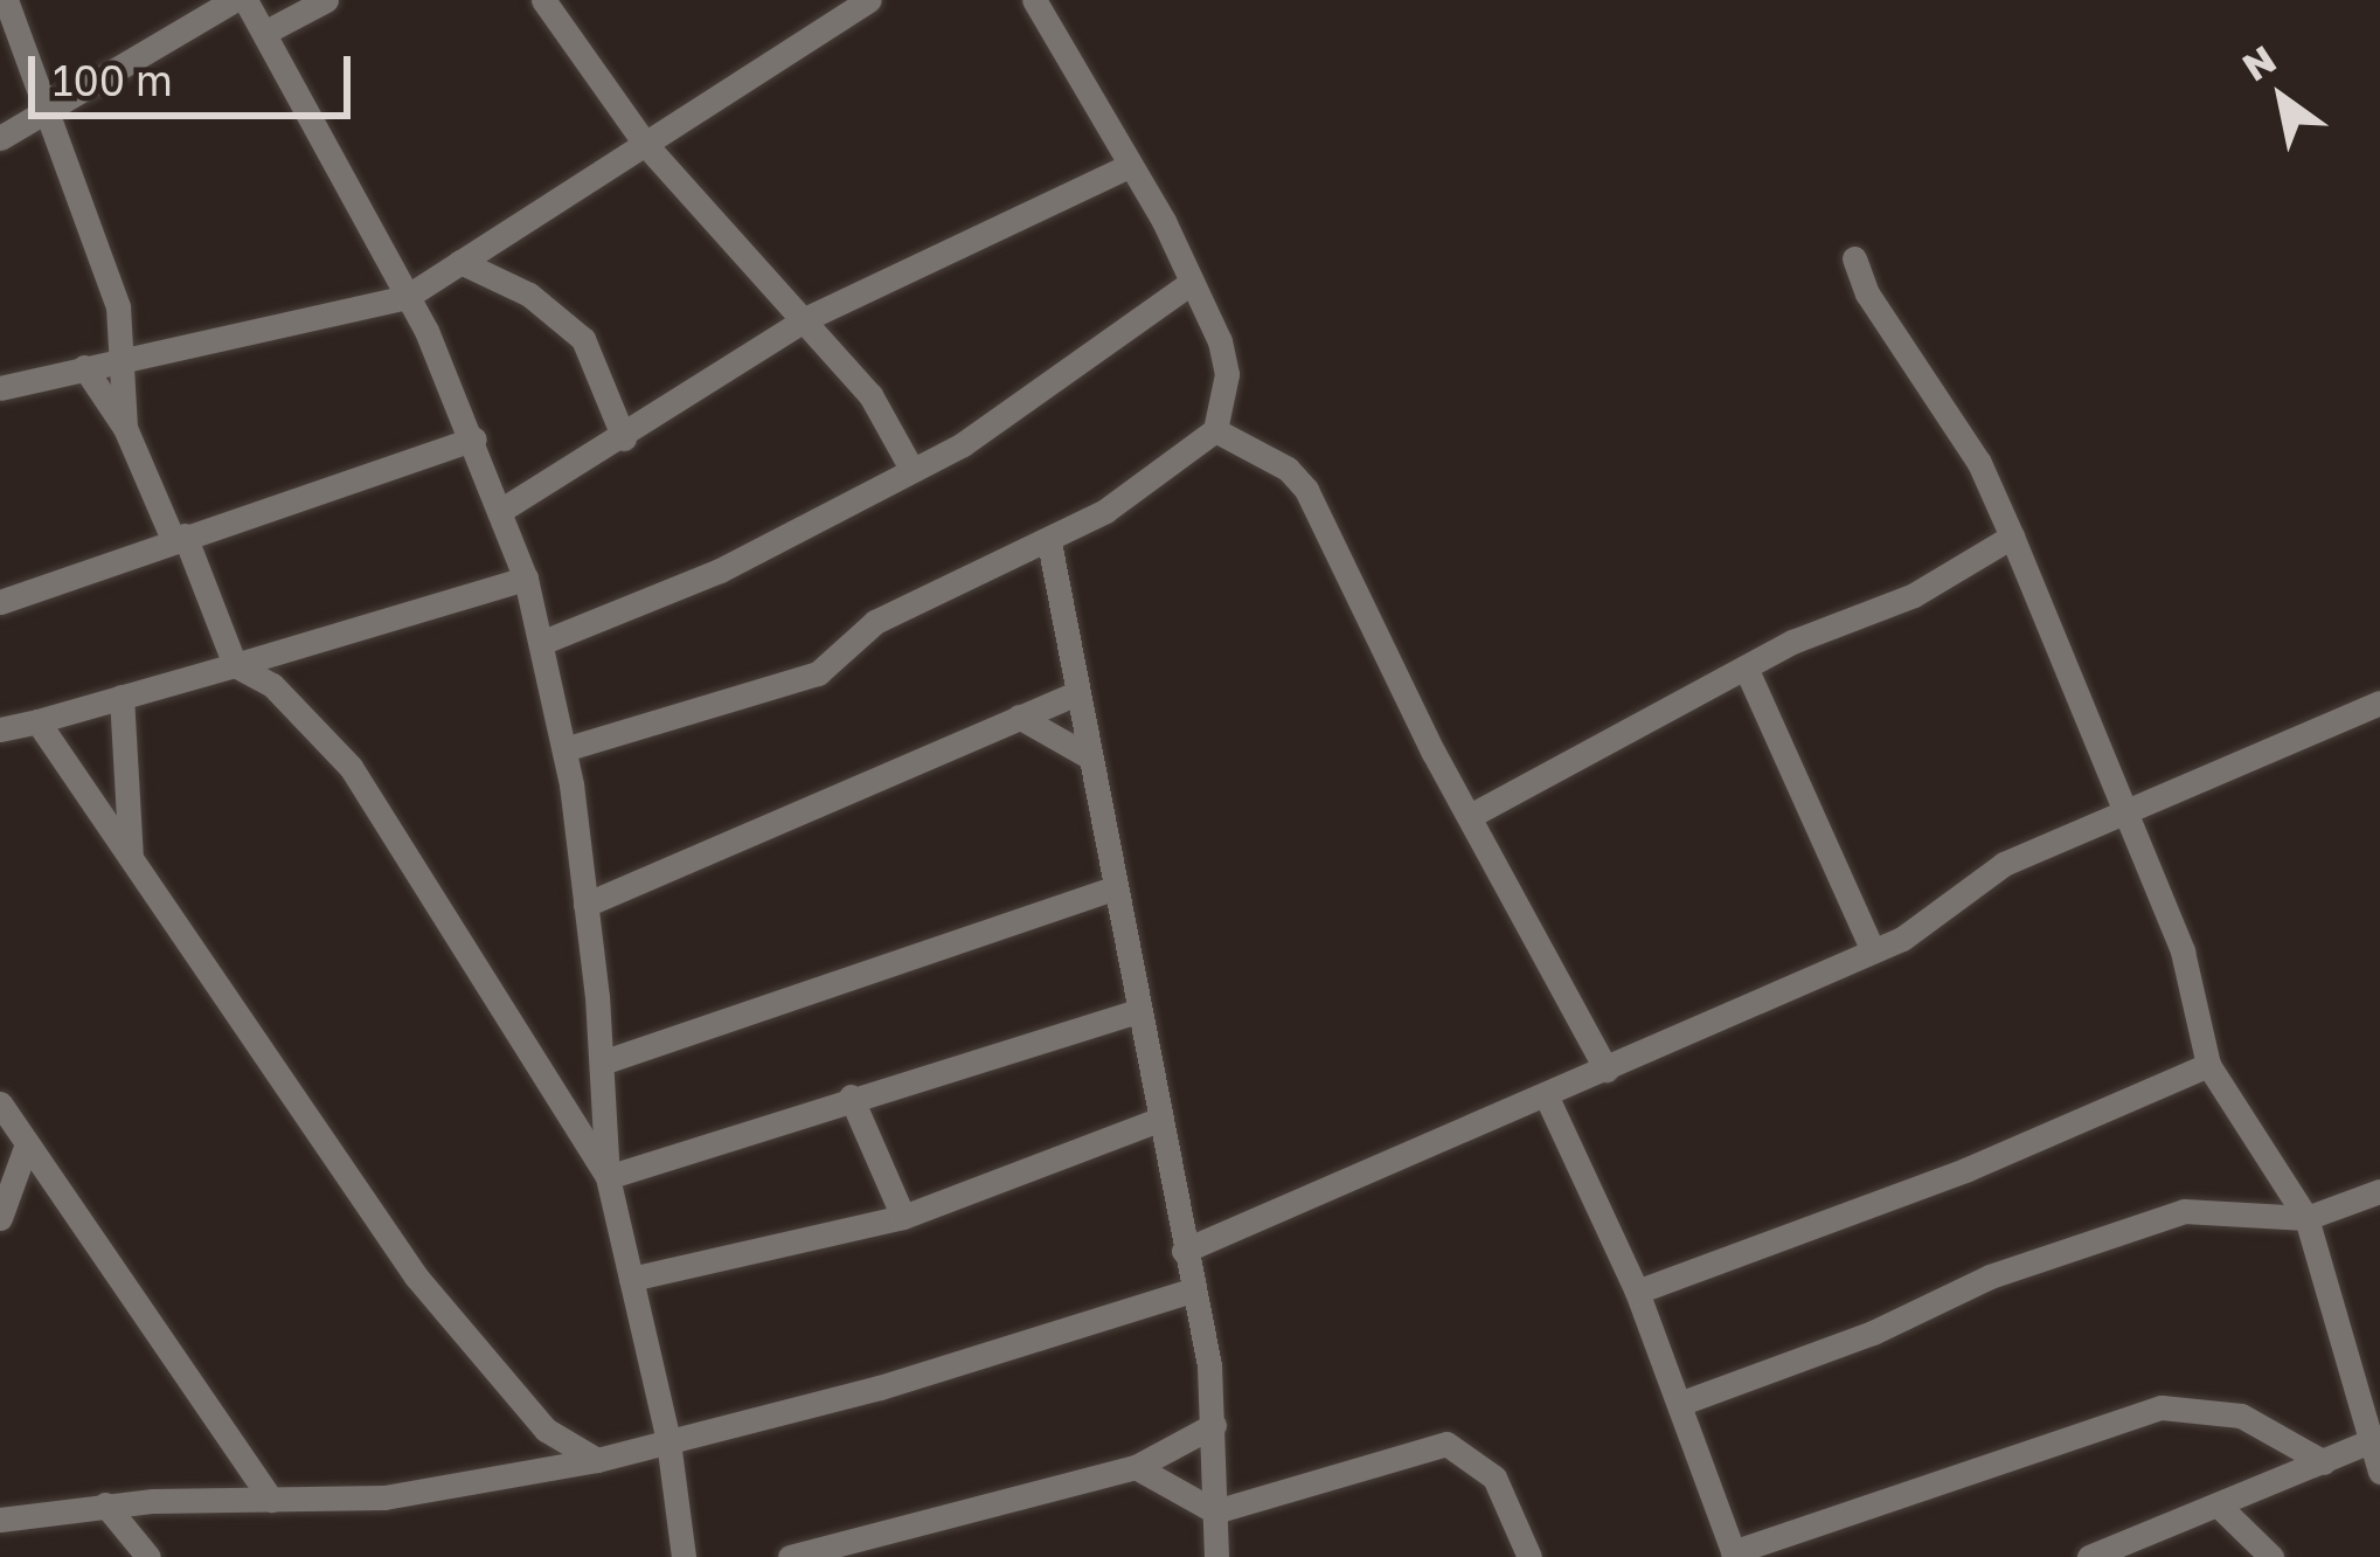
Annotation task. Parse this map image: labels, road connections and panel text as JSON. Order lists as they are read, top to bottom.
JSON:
{
  "scale_bar": "100 m",
  "north": "top left"
}
